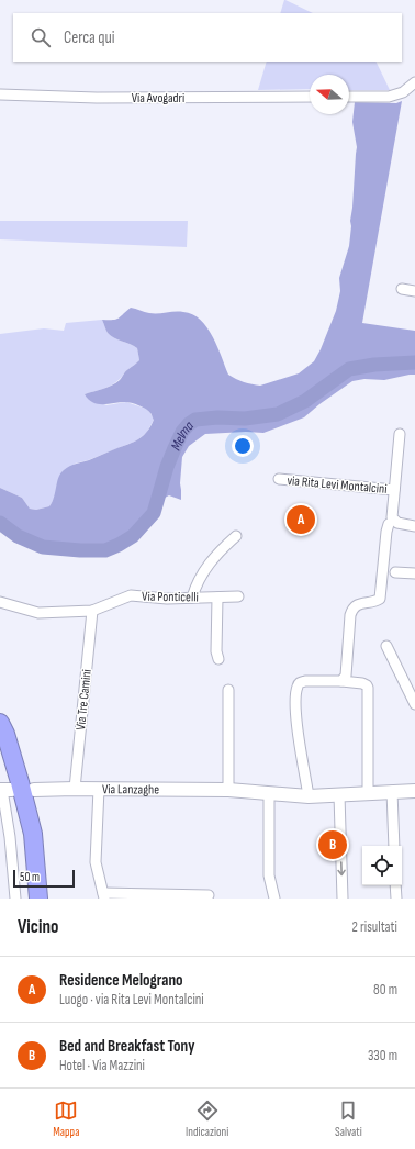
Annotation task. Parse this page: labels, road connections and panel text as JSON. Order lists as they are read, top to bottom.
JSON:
{
  "streets": {
    "street": [
      "Via Avogadri",
      "via Rita Levi Montalcini",
      "Via Ponticelli",
      "Via Tre Camini",
      "Via Lanzaghe"
    ]
  },
  "crossings": [
    ["Via Ponticelli", "Via Tre Camini"],
    ["Via Tre Camini", "Via Lanzaghe"]
  ],
  "water": ["Melma"],
  "scale_bar": "50 m",
  "north": "left",
  "page": {
    "search": "Cerca qui",
    "pins": ["A", "B"],
    "scale": "50 m",
    "heading": ["Vicino", "2 risultati"],
    "list": [
      {
        "mark": "A",
        "name": "Residence Melograno",
        "note": "Luogo · via Rita Levi Montalcini",
        "value": "80 m"
      },
      {
        "mark": "B",
        "name": "Bed and Breakfast Tony",
        "note": "Hotel · Via Mazzini",
        "value": "330 m"
      }
    ],
    "nav": ["Mappa", "Indicazioni", "Salvati"]
  }
}
